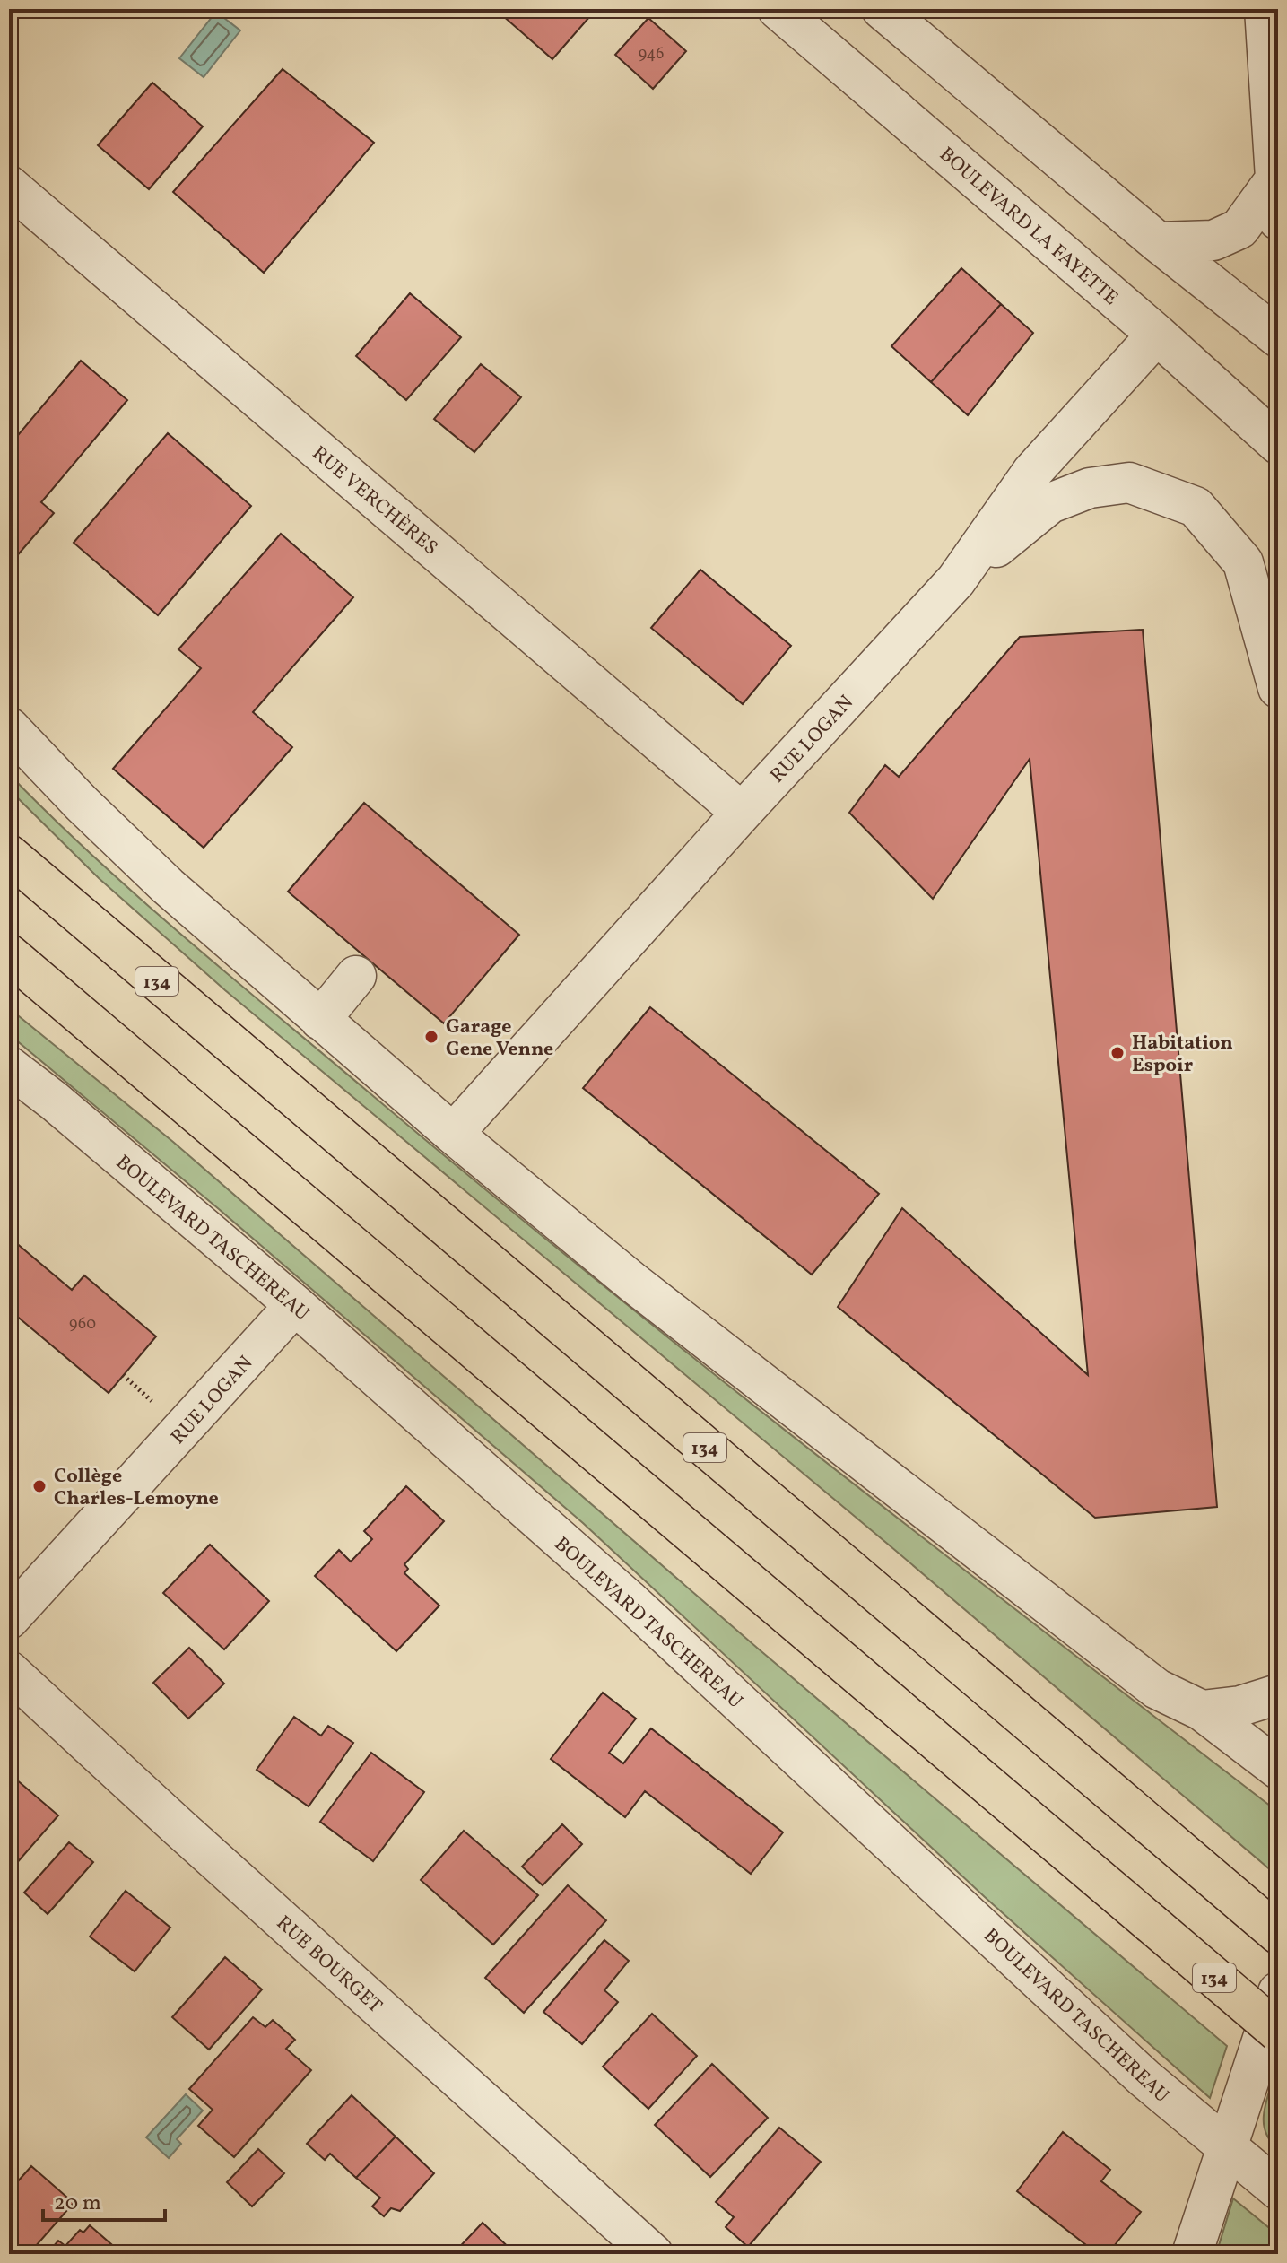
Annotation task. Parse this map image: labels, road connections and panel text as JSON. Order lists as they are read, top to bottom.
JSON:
{
  "streets": {
    "highway": ["134"],
    "street": [
      "BOULEVARD LA FAYETTE",
      "RUE VERCHÈRES",
      "RUE LOGAN",
      "BOULEVARD TASCHEREAU",
      "RUE BOURGET"
    ]
  },
  "crossings": [
    ["BOULEVARD LA FAYETTE", "RUE LOGAN"],
    ["RUE VERCHÈRES", "RUE LOGAN"],
    ["RUE LOGAN", "BOULEVARD TASCHEREAU"]
  ],
  "places": ["Garage Gene Venne", "Habitation Espoir", "Collège Charles-Lemoyne"],
  "house_numbers": ["946", "960"],
  "scale_bar": "20 m"
}
